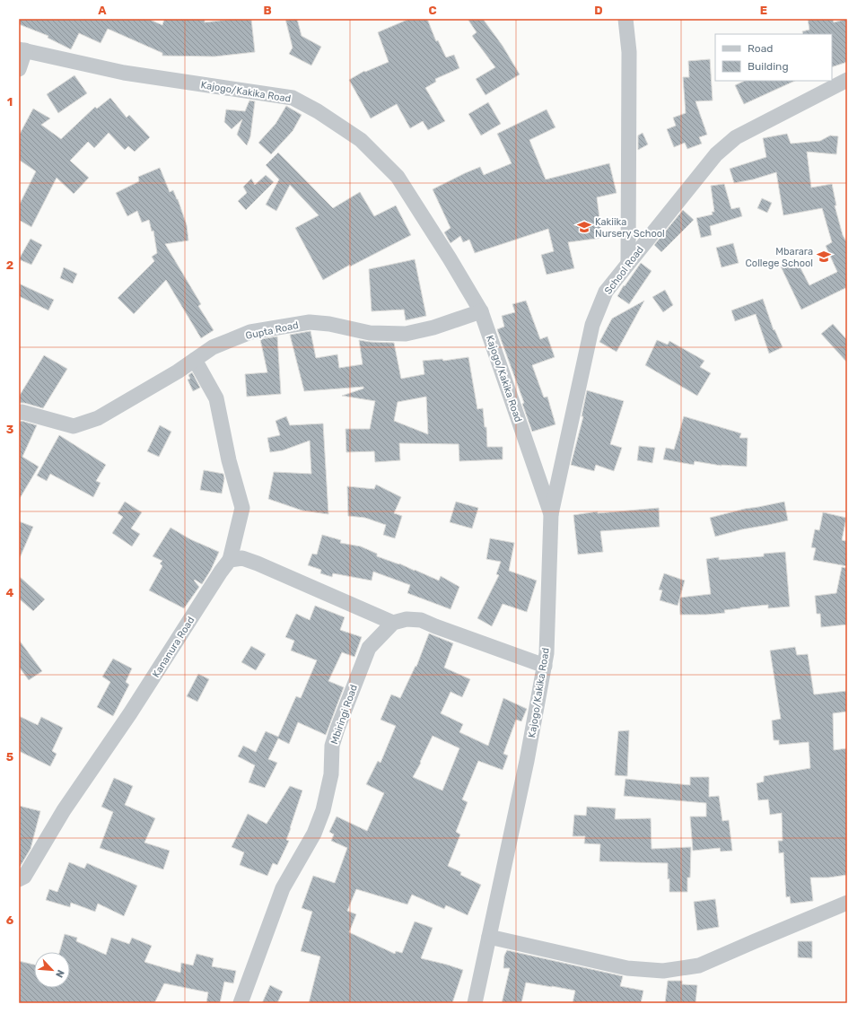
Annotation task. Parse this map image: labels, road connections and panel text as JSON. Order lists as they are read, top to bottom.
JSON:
{
  "streets": {
    "street": [
      "Kajogo/Kakika Road",
      "School Road",
      "Gupta Road",
      "Kananura Road",
      "Mbiringi Road"
    ]
  },
  "crossings": [
    ["Kajogo/Kakika Road", "School Road"],
    ["Kajogo/Kakika Road", "Gupta Road"]
  ],
  "places": {
    "school or university": ["Kakiika Nursery School", "Mbarara College School"]
  },
  "legend": ["Road", "Building"],
  "north": "bottom right",
  "grid": {
    "columns": [
      "A",
      "B",
      "C",
      "D",
      "E"
    ],
    "rows": [
      "1",
      "2",
      "3",
      "4",
      "5",
      "6"
    ]
  }
}
